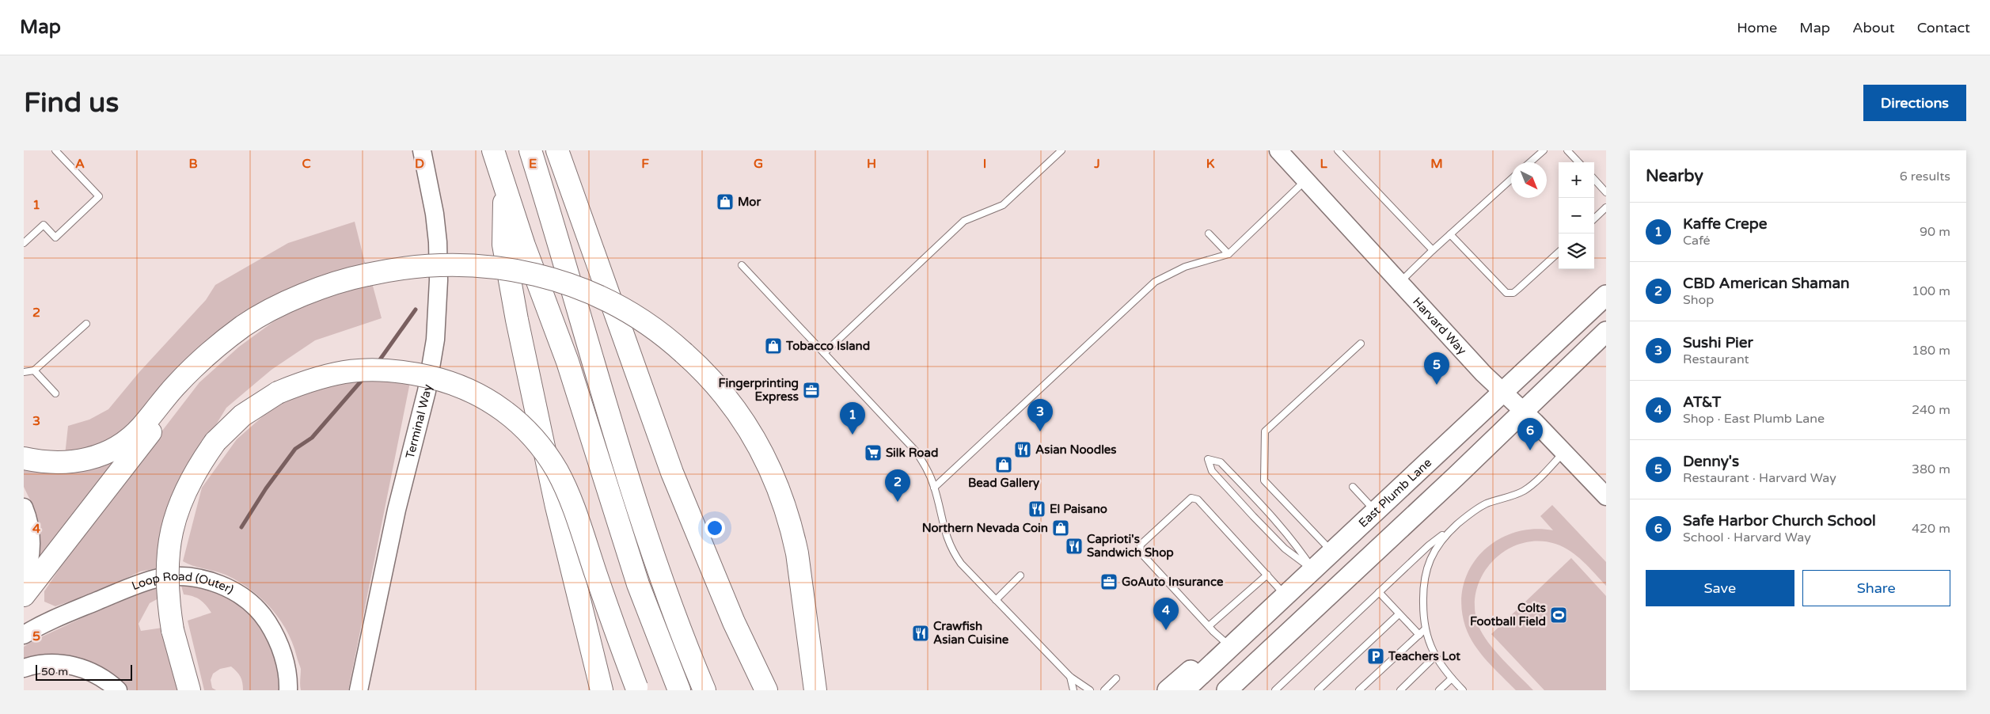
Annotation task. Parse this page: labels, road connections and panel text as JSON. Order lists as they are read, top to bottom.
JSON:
{
  "streets": {
    "main road": ["East Plumb Lane"],
    "street": ["Harvard Way", "Terminal Way", "Loop Road (Outer)"]
  },
  "crossings": [
    ["Harvard Way", "East Plumb Lane"]
  ],
  "places": {
    "shop": [
      "Mor",
      "Tobacco Island",
      "Bead Gallery",
      "Northern Nevada Coin"
    ],
    "office": ["Fingerprinting Express", "GoAuto Insurance"],
    "restaurant": [
      "Asian Noodles",
      "El Paisano",
      "Caprioti's Sandwich Shop",
      "Crawfish Asian Cuisine"
    ],
    "supermarket": ["Silk Road"],
    "sports": ["Colts Football Field"],
    "parking": ["Teachers Lot"]
  },
  "scale_bar": "50 m",
  "north": "bottom right",
  "page": {
    "header": "Map",
    "nav": [
      "Home",
      "Map",
      "About",
      "Contact"
    ],
    "buttons": [
      "Directions",
      ["Save", "Share"]
    ],
    "title": "Find us",
    "heading": ["Nearby", "6 results"],
    "map_buttons": ["+", "−"],
    "list": [
      {
        "mark": "1",
        "name": "Kaffe Crepe",
        "note": "Café",
        "value": "90 m"
      },
      {
        "mark": "2",
        "name": "CBD American Shaman",
        "note": "Shop",
        "value": "100 m"
      },
      {
        "mark": "3",
        "name": "Sushi Pier",
        "note": "Restaurant",
        "value": "180 m"
      },
      {
        "mark": "4",
        "name": "AT&T",
        "note": "Shop · East Plumb Lane",
        "value": "240 m"
      },
      {
        "mark": "5",
        "name": "Denny's",
        "note": "Restaurant · Harvard Way",
        "value": "380 m"
      },
      {
        "mark": "6",
        "name": "Safe Harbor Church School",
        "note": "School · Harvard Way",
        "value": "420 m"
      }
    ],
    "pins": [
      "5",
      "3",
      "1",
      "6",
      "2",
      "4"
    ],
    "scale": "50 m"
  },
  "grid": {
    "columns": [
      "A",
      "B",
      "C",
      "D",
      "E",
      "F",
      "G",
      "H",
      "I",
      "J",
      "K",
      "L",
      "M"
    ],
    "rows": [
      "1",
      "2",
      "3",
      "4",
      "5"
    ]
  }
}
